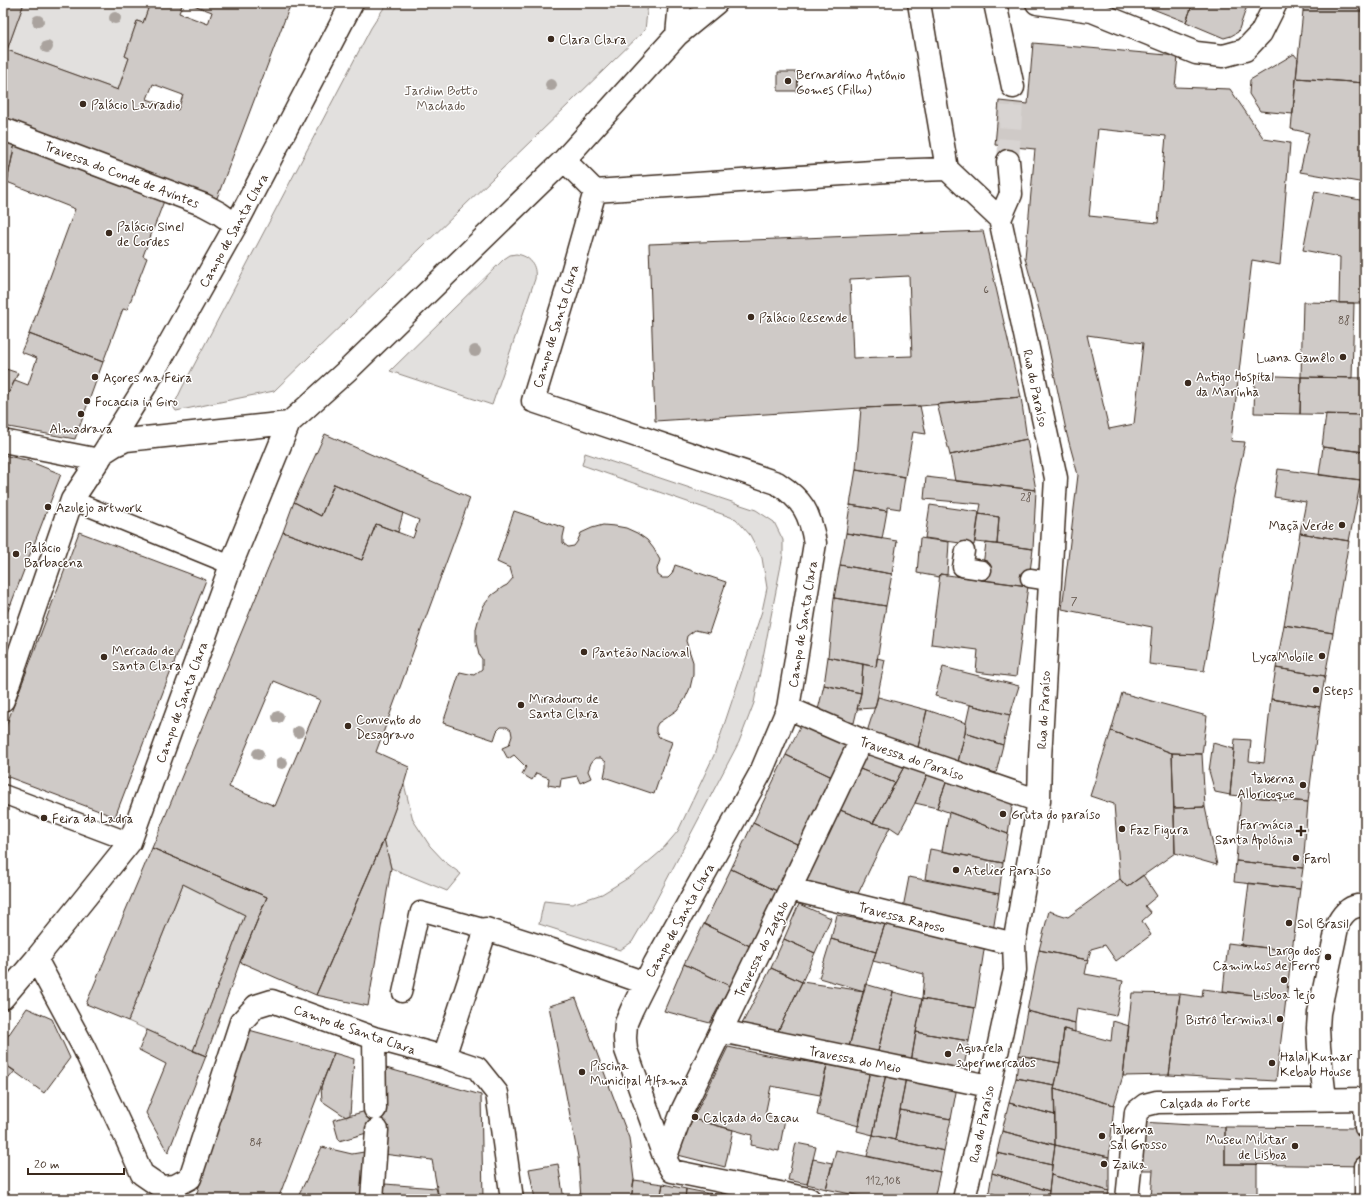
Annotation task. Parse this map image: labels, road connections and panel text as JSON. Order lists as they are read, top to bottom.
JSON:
{
  "streets": {
    "street": [
      "Travessa do Conde de Avintes",
      "Campo de Santa Clara",
      "Rua do Paraíso",
      "Travessa do Paraíso",
      "Travessa Raposo",
      "Travessa do Zagalo",
      "Travessa do Meio",
      "Calçada do Forte"
    ]
  },
  "crossings": [
    ["Travessa do Conde de Avintes", "Campo de Santa Clara"],
    ["Campo de Santa Clara", "Travessa do Paraíso"],
    ["Rua do Paraíso", "Travessa do Paraíso"],
    ["Rua do Paraíso", "Travessa Raposo"],
    ["Rua do Paraíso", "Travessa do Meio"],
    ["Travessa do Paraíso", "Travessa do Zagalo"],
    ["Travessa Raposo", "Travessa do Zagalo"],
    ["Travessa do Zagalo", "Travessa do Meio"]
  ],
  "parks": ["Jardim Botto Machado"],
  "places": {
    "other": [
      "Clara Clara",
      "Bernardino António Gomes (Filho)",
      "Palácio Lavradio",
      "Palácio Sinel de Cordes",
      "Palácio Resende",
      "Luana Camêlo",
      "Açores na Feira",
      "Antigo Hospital da Marinha",
      "Focaccia in Giro",
      "Almadrava",
      "Azulejo artwork",
      "Maçã Verde",
      "Palácio Barbacena",
      "Panteão Nacional",
      "LycaMobile",
      "Mercado de Santa Clara",
      "Steps",
      "Miradouro de Santa Clara",
      "Convento do Desagravo",
      "Taberna Albricoque",
      "Gruta do paraíso",
      "Feira da Ladra",
      "Faz Figura",
      "Farol",
      "Atelier Paraíso",
      "Sol Brasil",
      "Largo dos Caminhos de Ferro",
      "Lisboa Tejo",
      "Bistrô Terminal",
      "Aquarela supermercados",
      "Halal Kumar Kebab House",
      "Piscina Municipal Alfama",
      "Calçada do Cacau",
      "Taberna Sal Grosso",
      "Museu Militar de Lisboa",
      "Zaika"
    ],
    "health": ["Farmácia Santa Apolónia"]
  },
  "house_numbers": [
    "6",
    "88",
    "28",
    "7",
    "84",
    "112,108"
  ],
  "scale_bar": "20 m"
}
